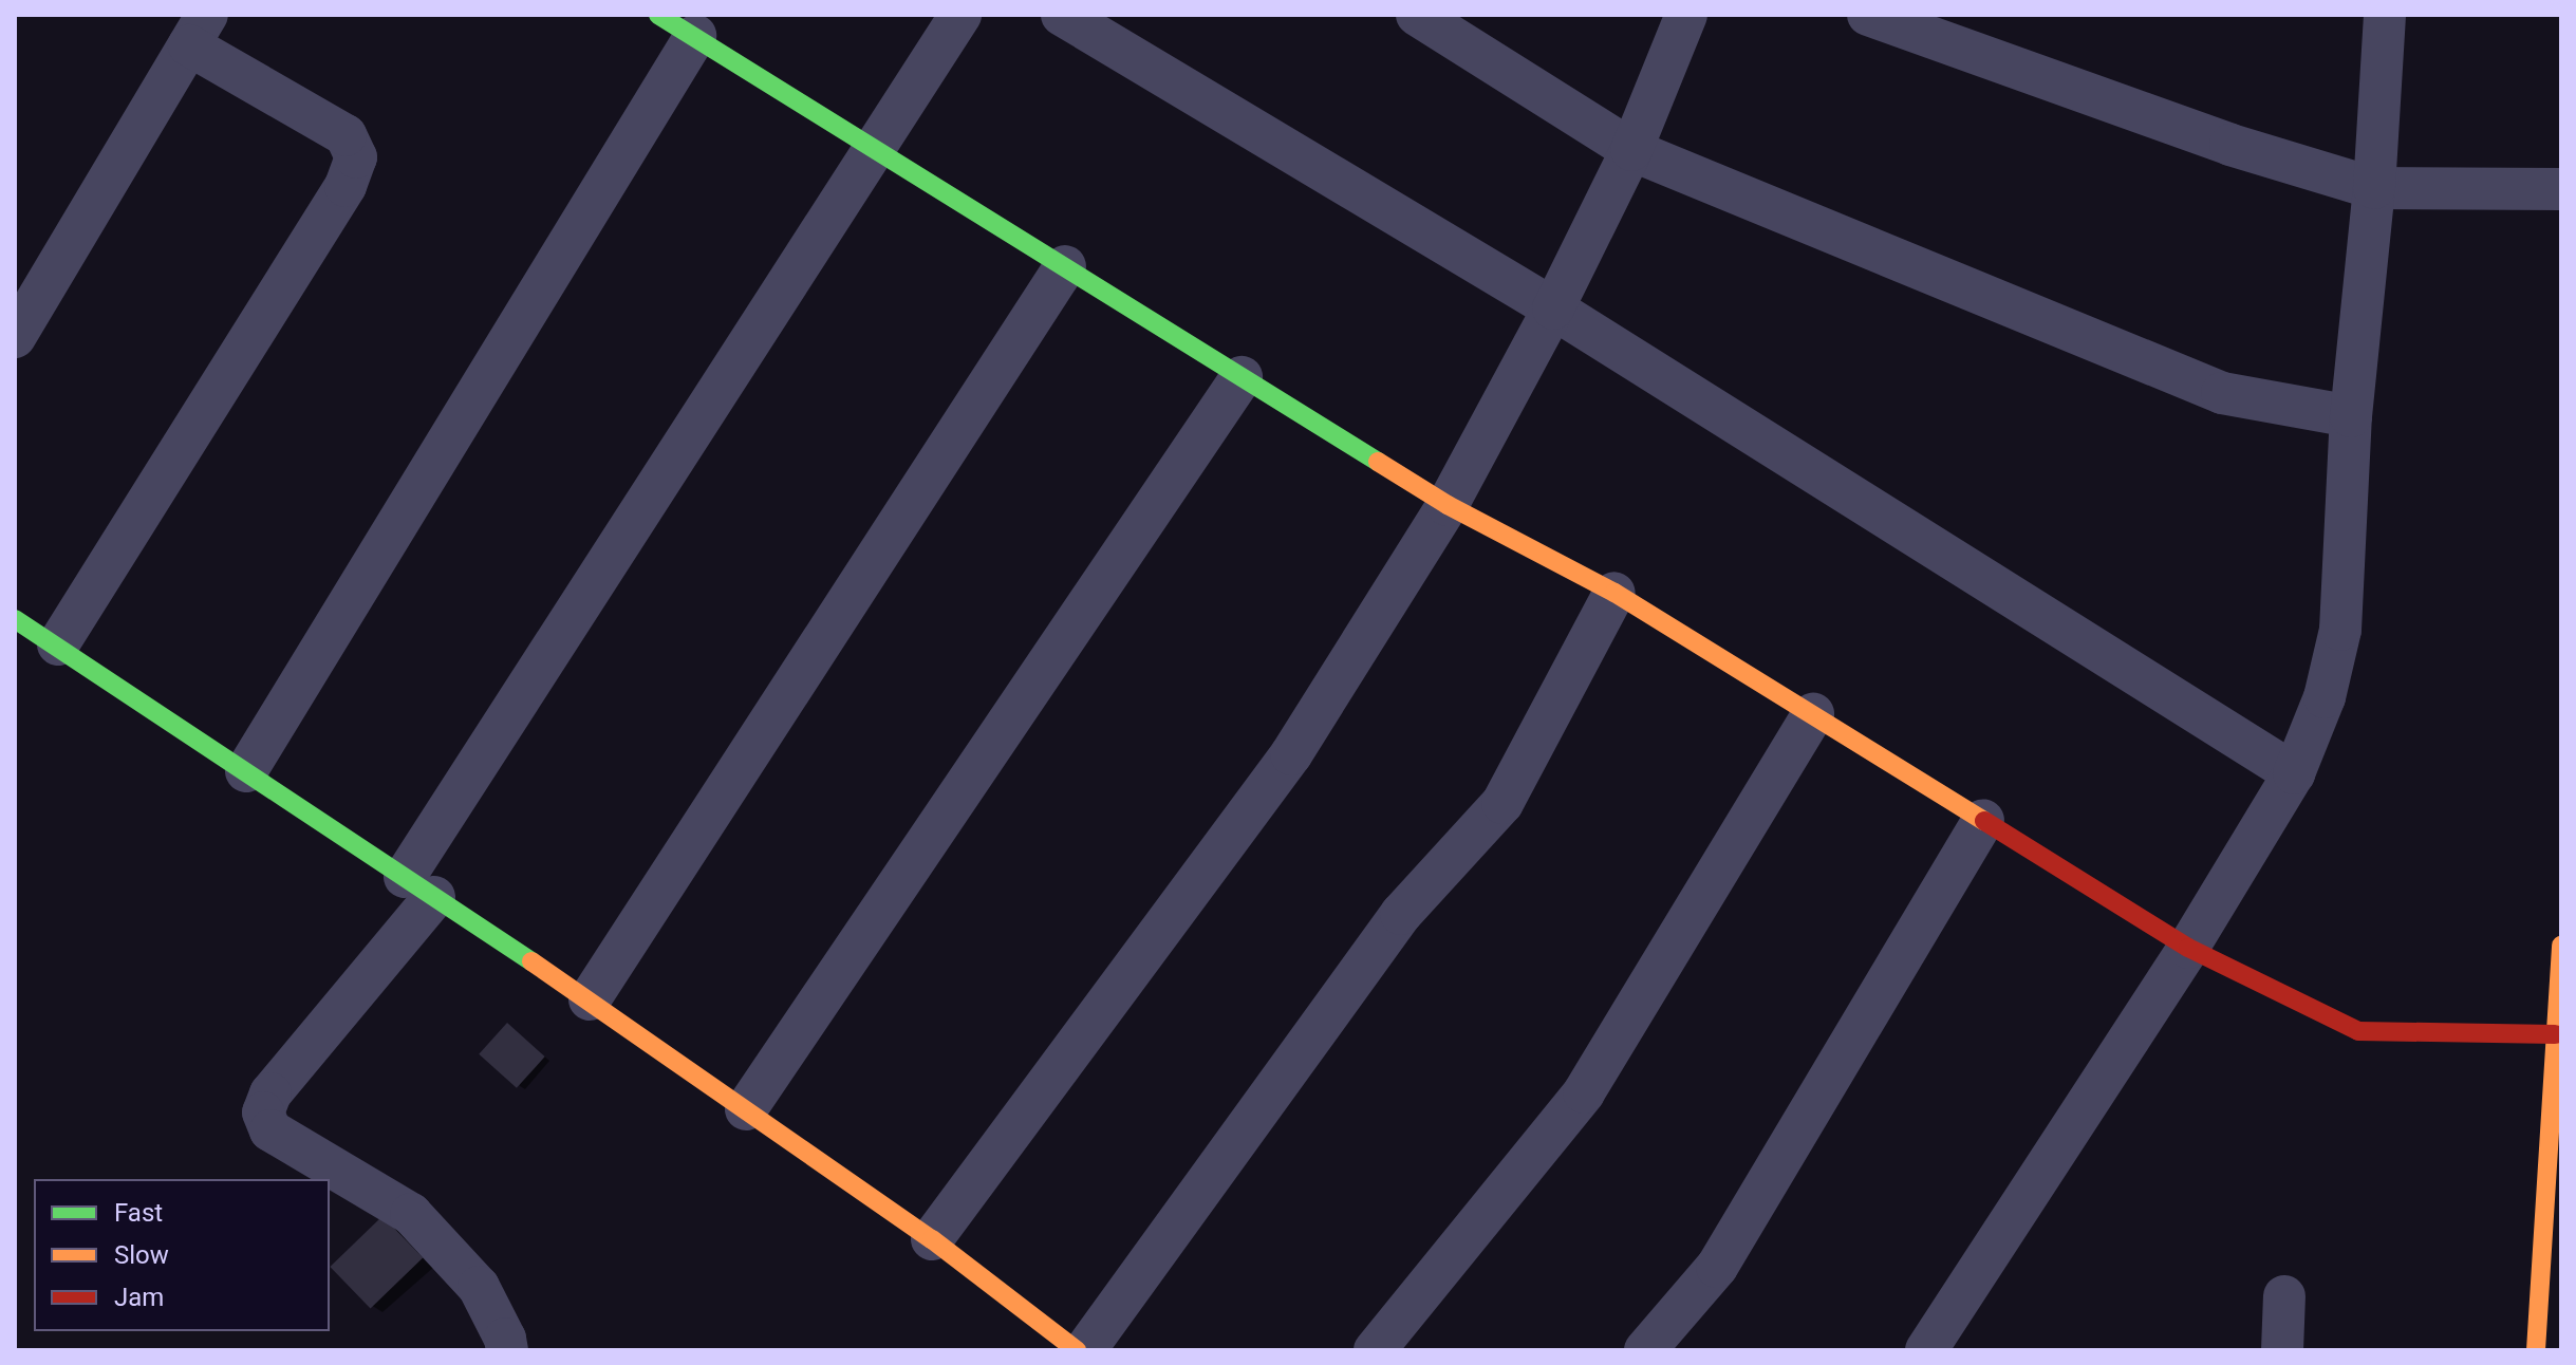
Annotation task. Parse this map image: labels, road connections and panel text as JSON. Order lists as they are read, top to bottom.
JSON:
{
  "legend": ["Fast", "Slow", "Jam"]
}
